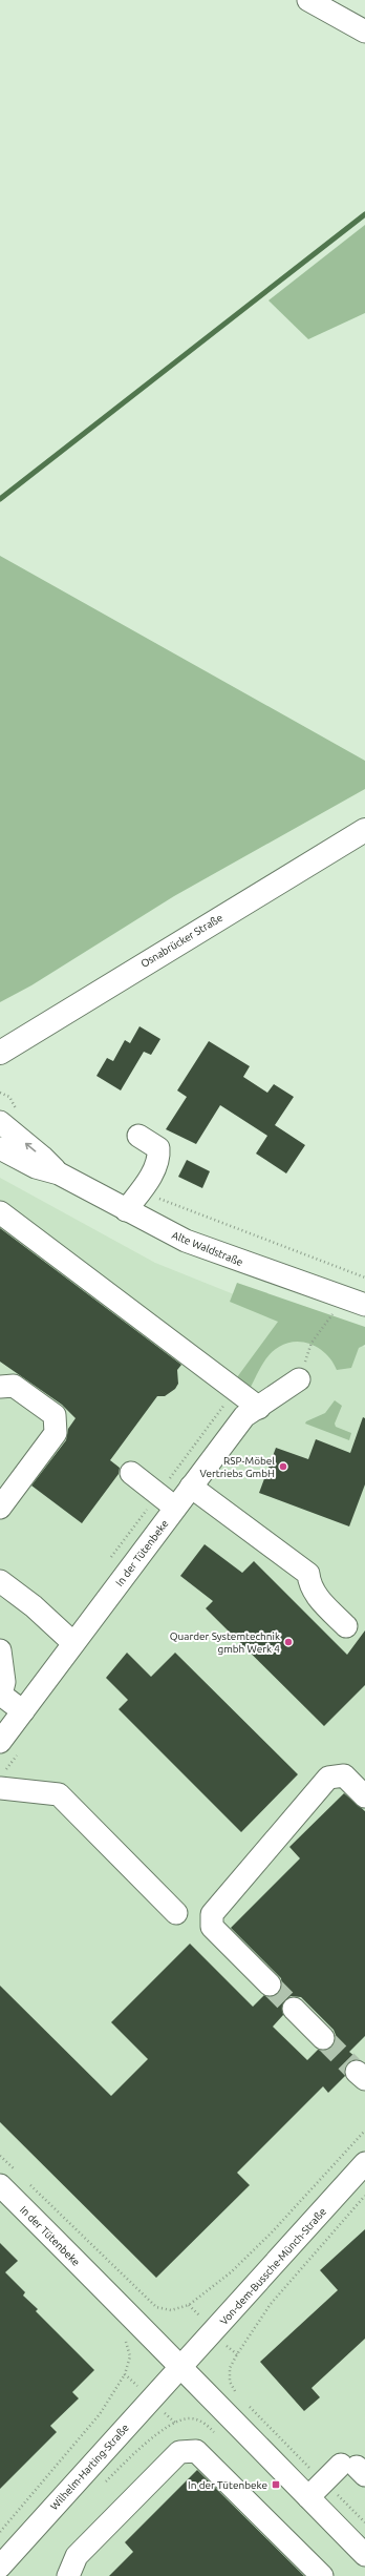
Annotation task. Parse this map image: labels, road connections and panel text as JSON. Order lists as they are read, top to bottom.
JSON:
{
  "streets": {
    "main road": ["Osnabrücker Straße"],
    "street": [
      "Alte Waldstraße",
      "In der Tütenbeke",
      "Von-dem-Bussche-Münch-Straße",
      "Wilhelm-Harting-Straße"
    ]
  },
  "crossings": [
    ["In der Tütenbeke", "Von-dem-Bussche-Münch-Straße"],
    ["In der Tütenbeke", "Wilhelm-Harting-Straße"],
    ["Von-dem-Bussche-Münch-Straße", "Wilhelm-Harting-Straße"]
  ],
  "places": {
    "other": ["RSP-Möbel Vertriebs GmbH", "Quarder Systemtechnik gmbh Werk 4"],
    "transit": ["In der Tütenbeke"]
  }
}
